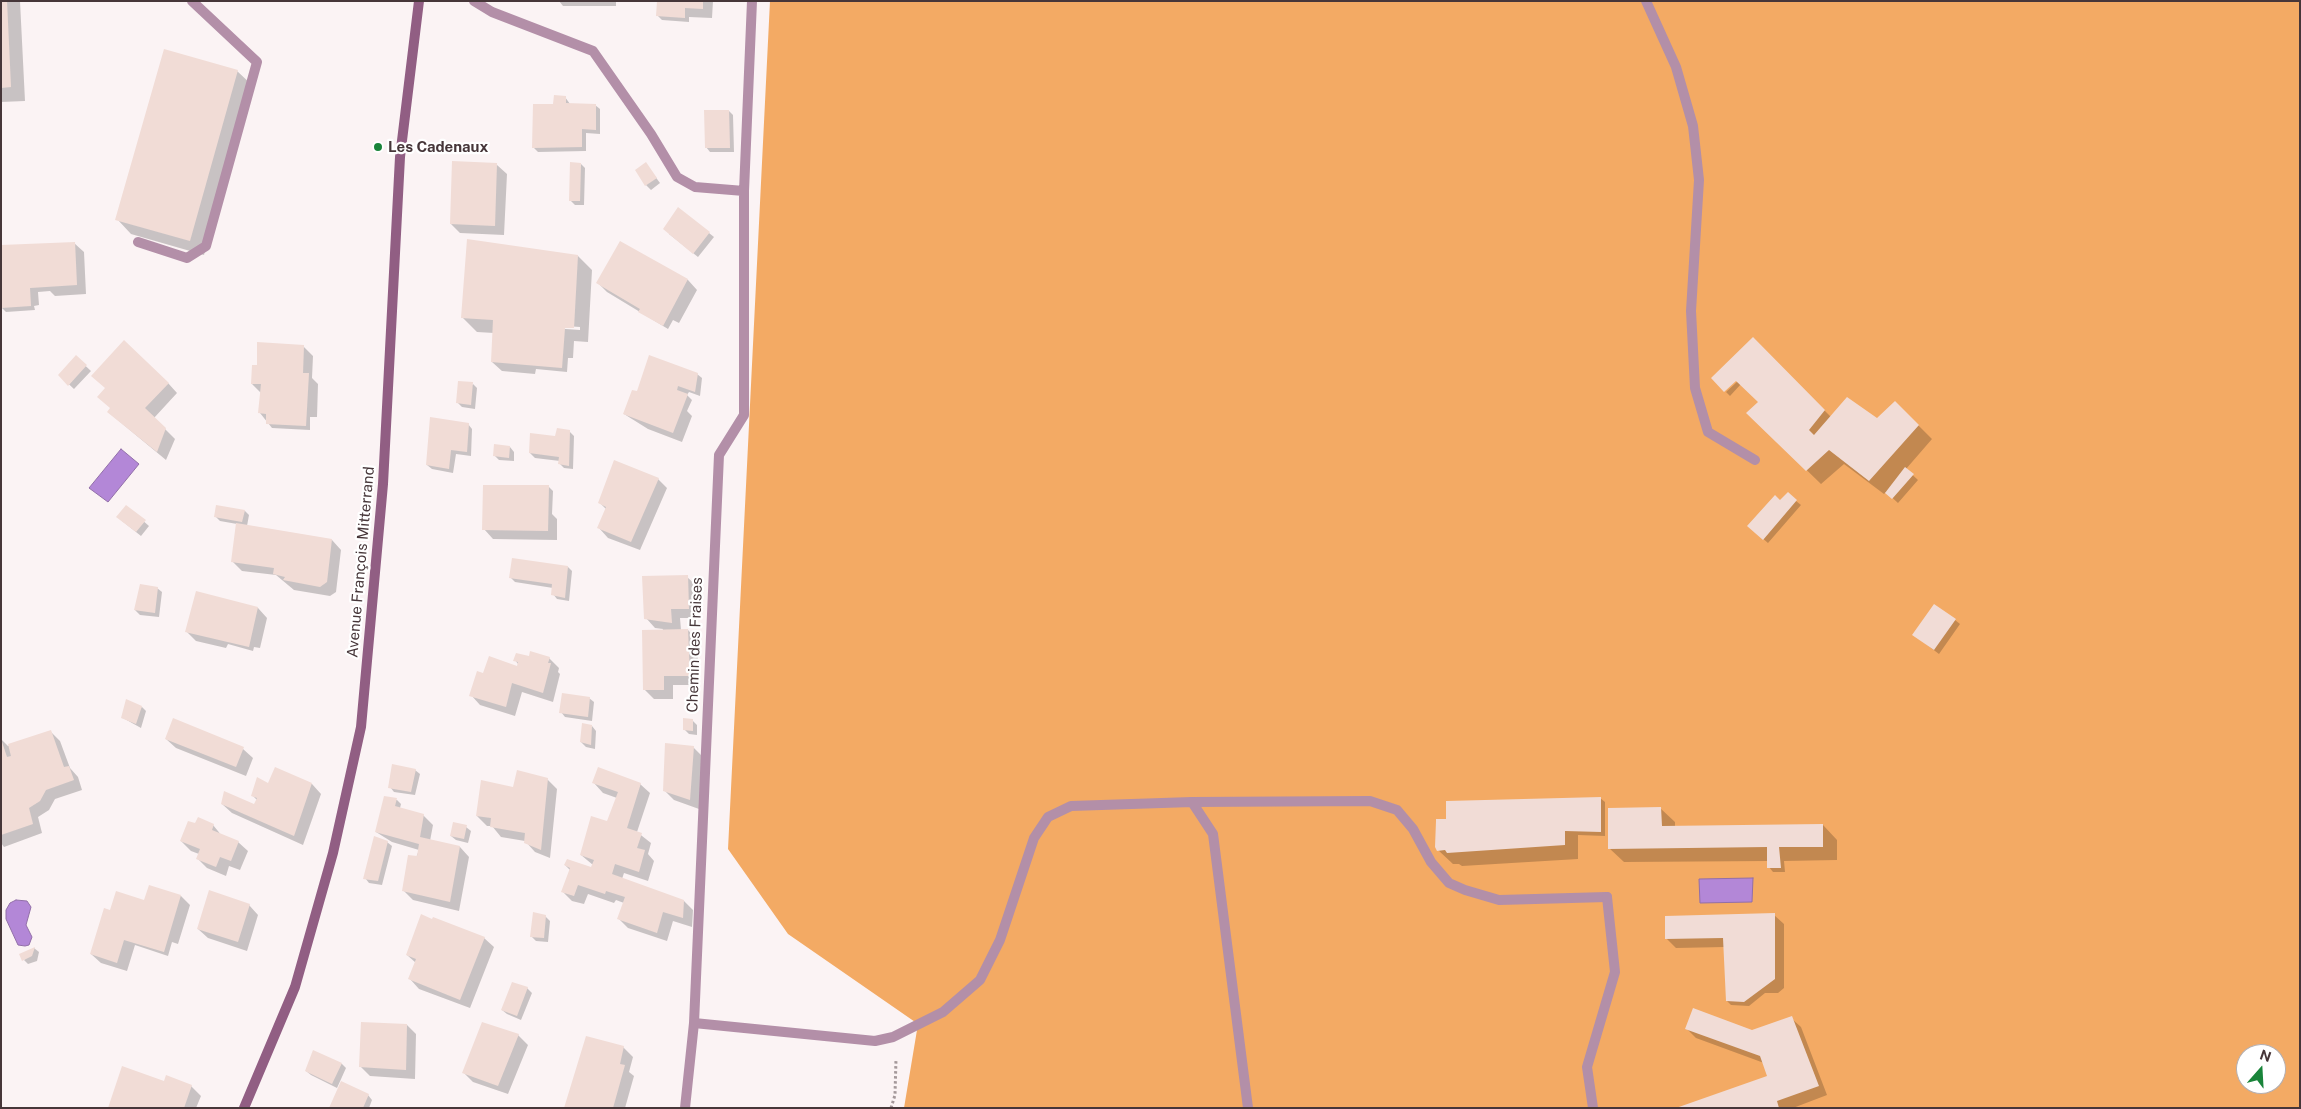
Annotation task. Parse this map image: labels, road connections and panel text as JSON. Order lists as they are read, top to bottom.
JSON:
{
  "streets": {
    "main road": ["Avenue François Mitterrand"],
    "street": ["Chemin des Fraises"]
  },
  "places": ["Les Cadenaux"],
  "north": "top"
}
